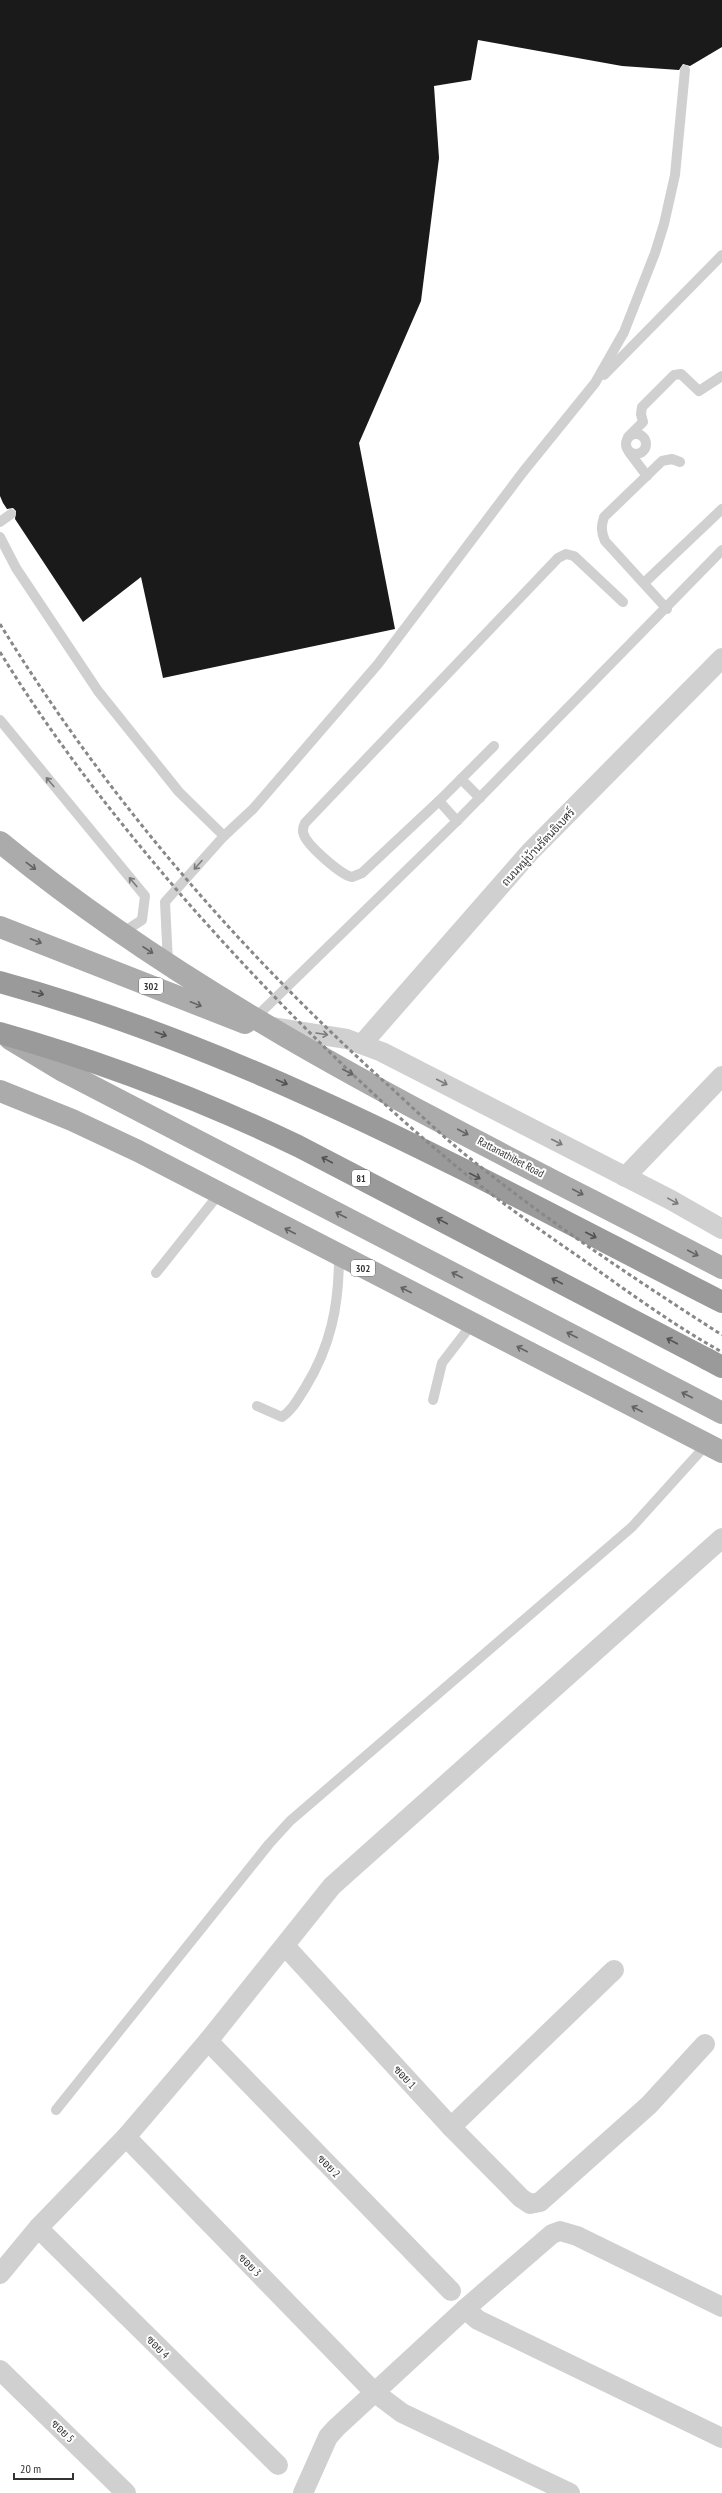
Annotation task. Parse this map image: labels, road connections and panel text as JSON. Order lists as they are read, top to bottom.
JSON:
{
  "streets": {
    "highway": ["81"],
    "main road": ["302", "Rattanathibet Road"],
    "street": [
      "ถนนหมู่บ้านรัตนธิเบศร์",
      "ซอย 1",
      "ซอย 2",
      "ซอย 3",
      "ซอย 4",
      "ซอย 5"
    ]
  },
  "crossings": [
    ["302", "Rattanathibet Road"]
  ],
  "scale_bar": "20 m"
}
